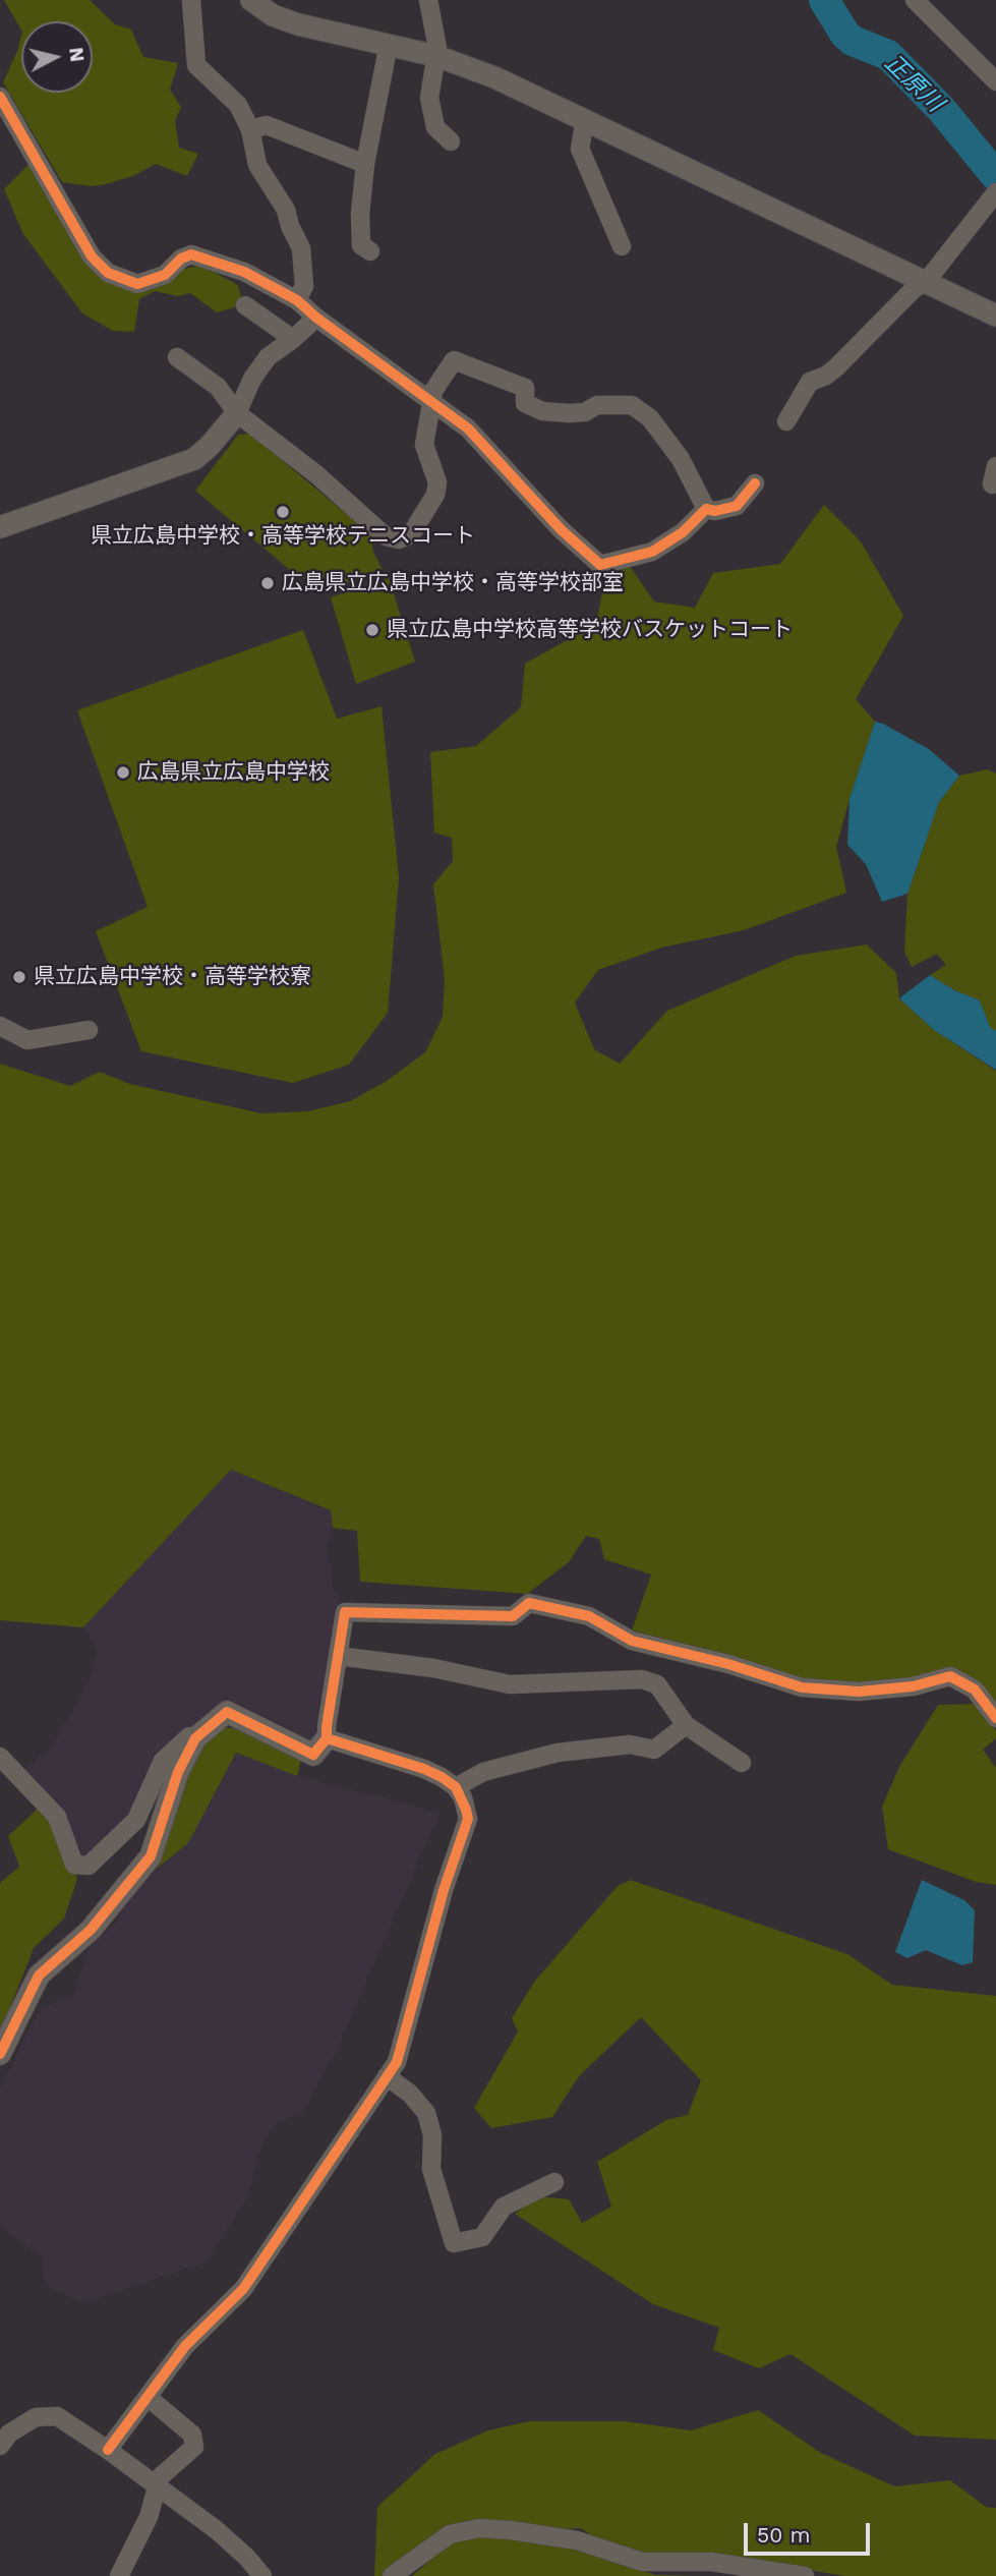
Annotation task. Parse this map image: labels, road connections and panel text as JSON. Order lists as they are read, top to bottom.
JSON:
{
  "water": ["正原川"],
  "places": [
    "県立広島中学校・高等学校テニスコート",
    "広島県立広島中学校・高等学校部室",
    "県立広島中学校高等学校バスケットコート",
    "広島県立広島中学校",
    "県立広島中学校・高等学校寮"
  ],
  "scale_bar": "50 m",
  "north": "right"
}
